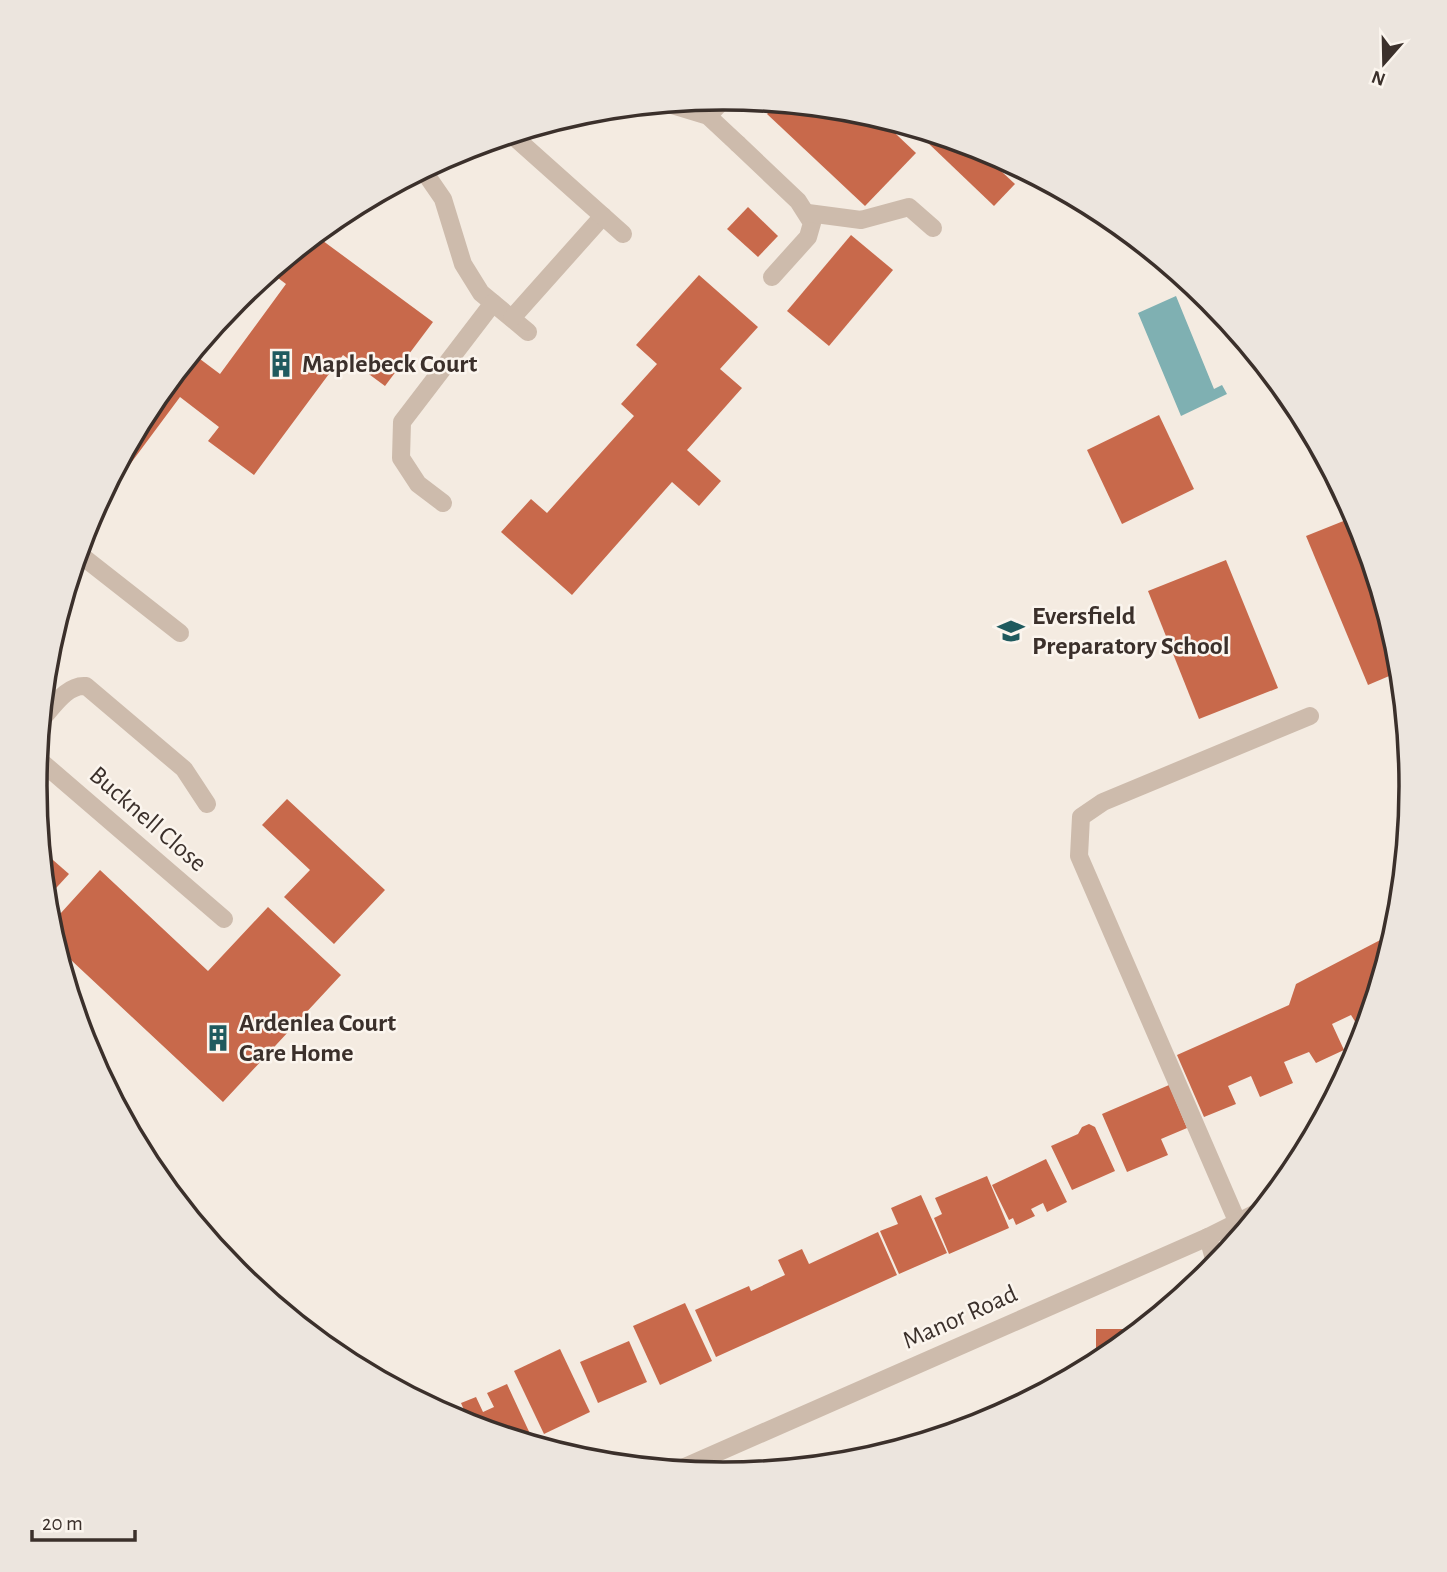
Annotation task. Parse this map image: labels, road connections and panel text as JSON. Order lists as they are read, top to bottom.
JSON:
{
  "streets": {
    "street": ["Bucknell Close", "Manor Road"]
  },
  "places": {
    "building": ["Maplebeck Court", "Ardenlea Court Care Home"],
    "school or university": ["Eversfield Preparatory School"]
  },
  "scale_bar": "20 m",
  "north": "bottom"
}
